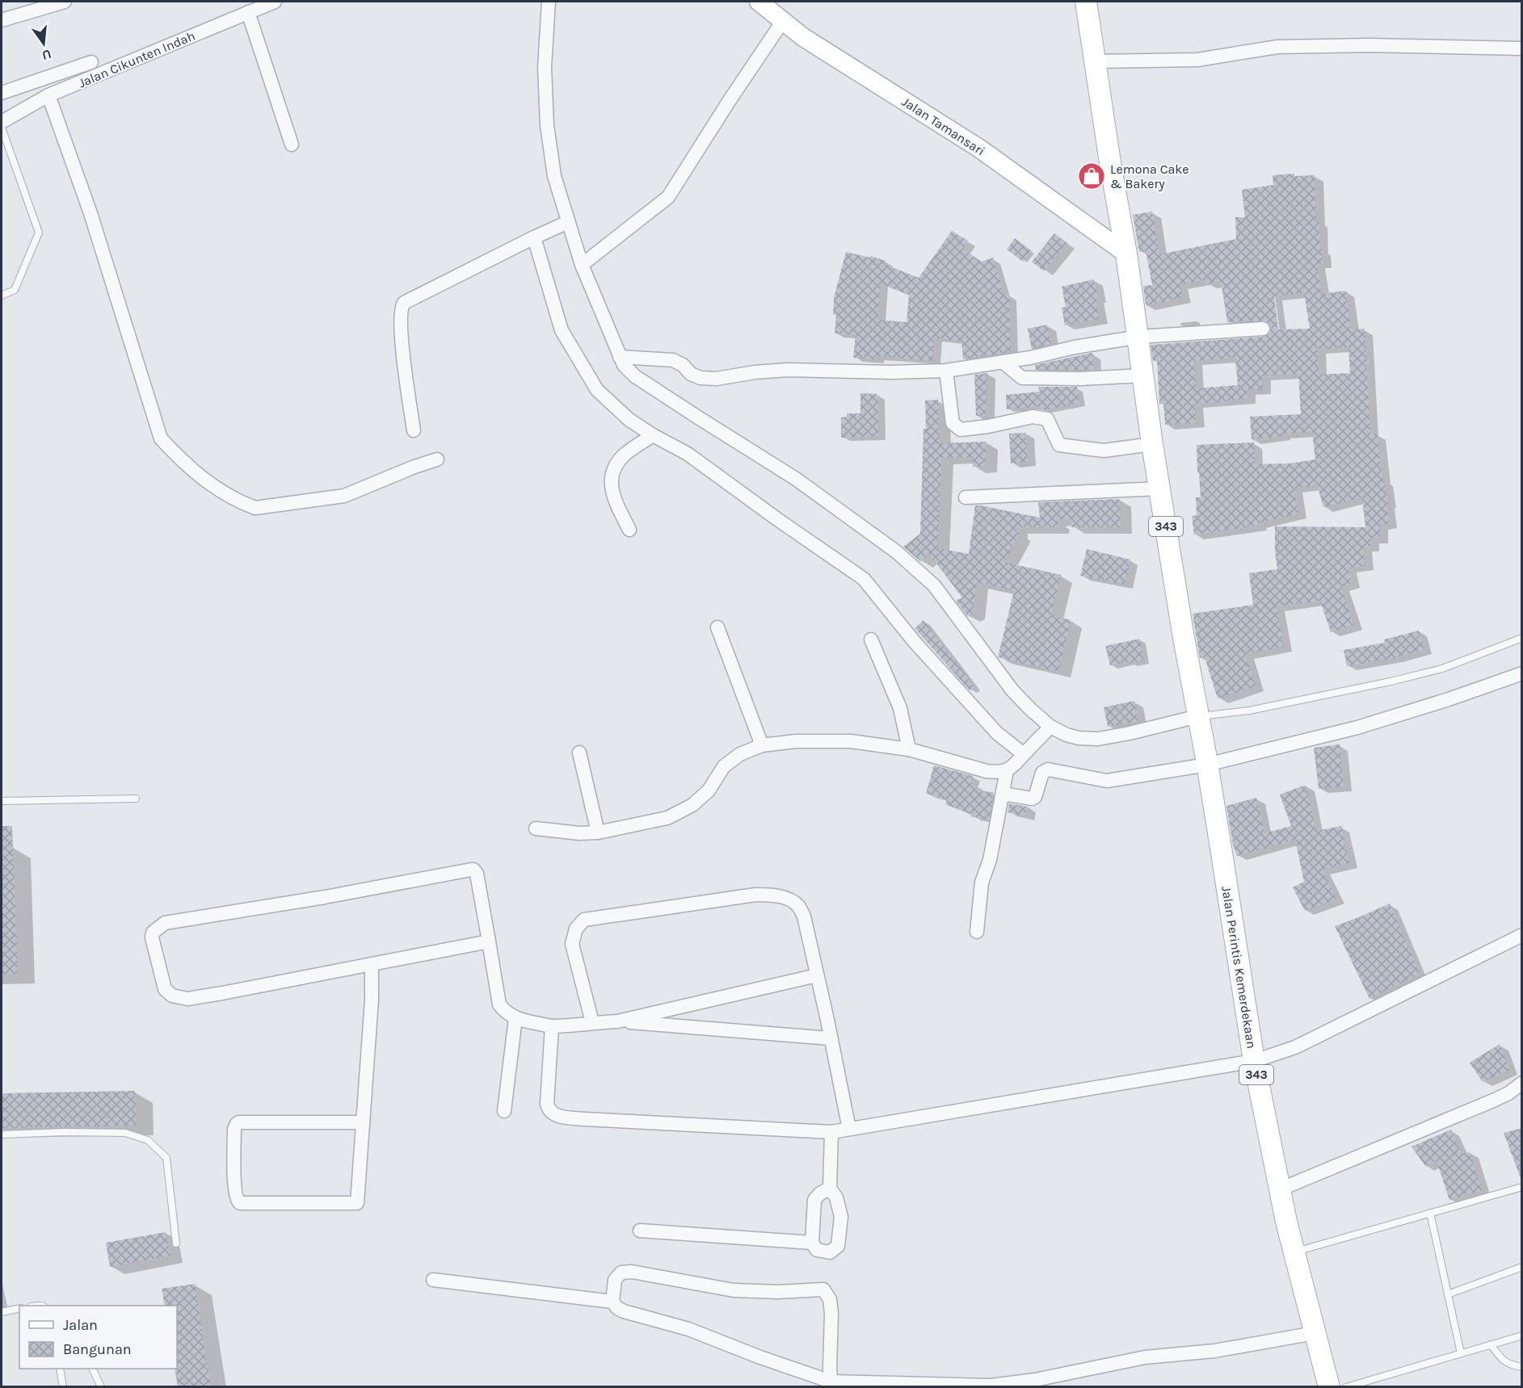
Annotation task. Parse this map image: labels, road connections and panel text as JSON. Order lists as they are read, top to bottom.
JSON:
{
  "streets": {
    "main road": ["Jalan Tamansari", "343", "Jalan Perintis Kemerdekaan"],
    "street": ["Jalan Cikunten Indah"]
  },
  "crossings": [
    ["Jalan Tamansari", "343"],
    ["343", "Jalan Perintis Kemerdekaan"]
  ],
  "places": {
    "shop": ["Lemona Cake & Bakery"]
  },
  "legend": ["Jalan", "Bangunan"],
  "north": "bottom"
}
